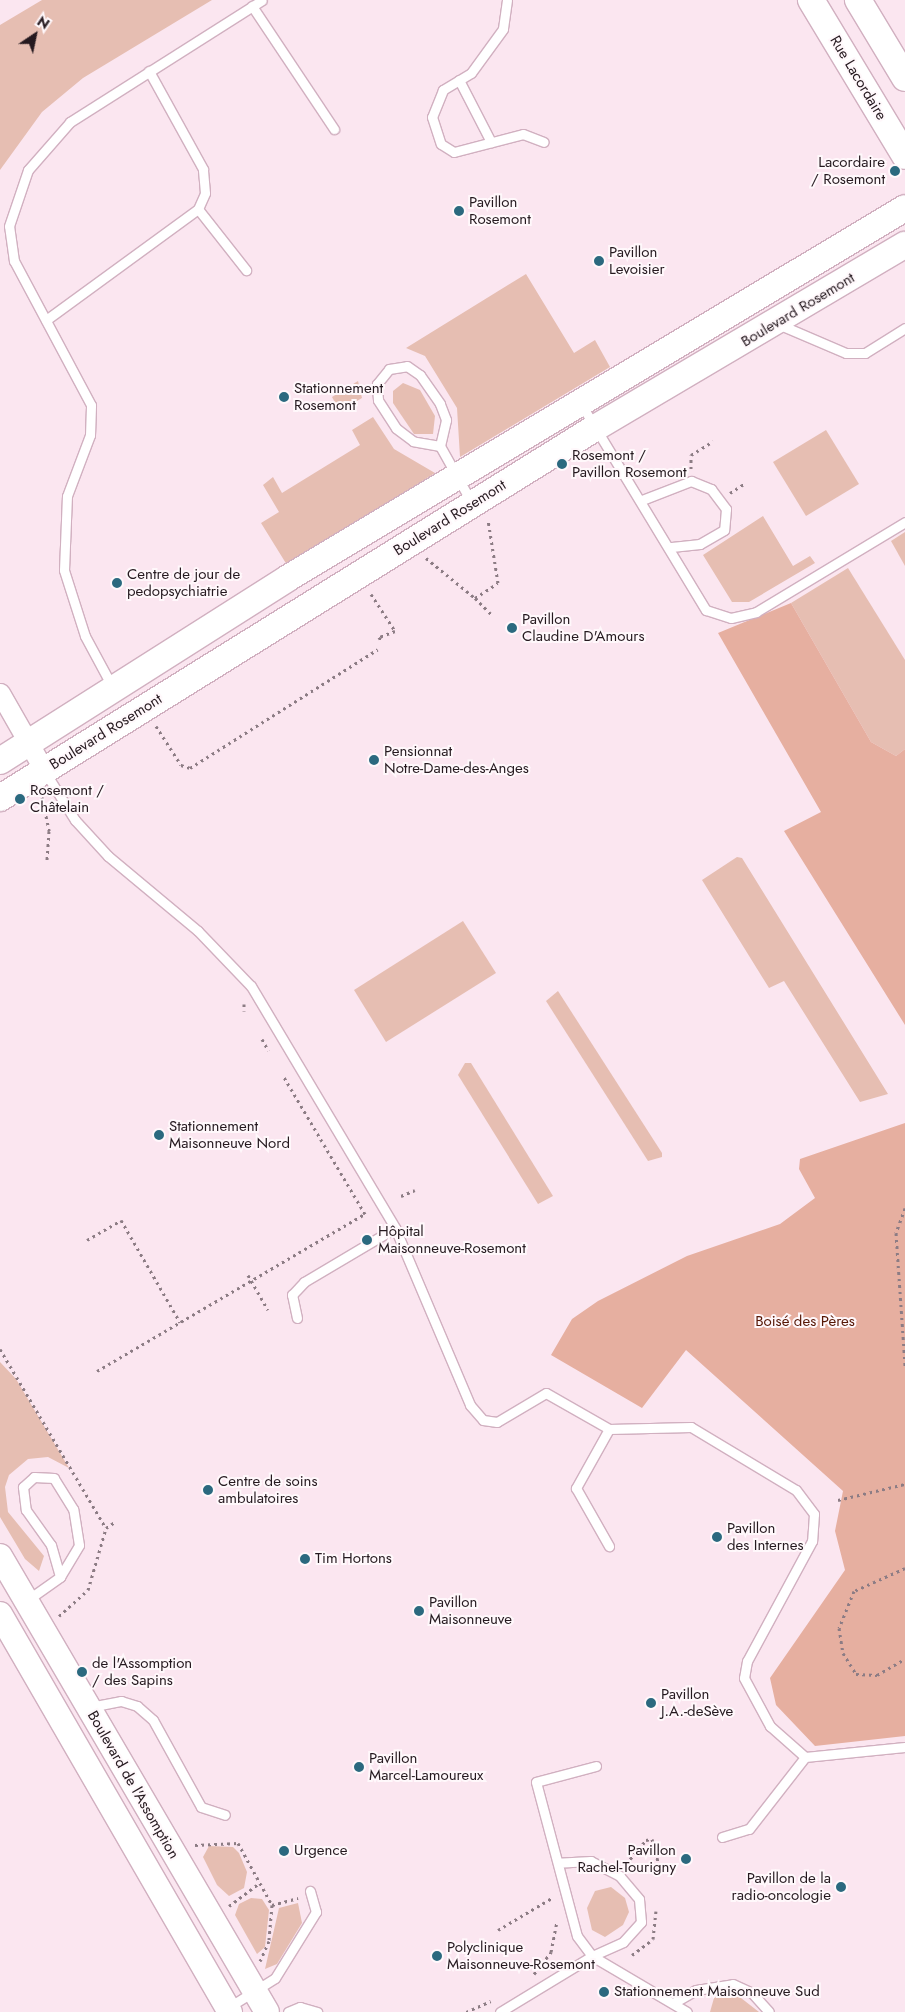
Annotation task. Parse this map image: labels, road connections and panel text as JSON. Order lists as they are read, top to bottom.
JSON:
{
  "streets": {
    "main road": ["Rue Lacordaire", "Boulevard Rosemont"],
    "street": ["Boulevard de l'Assomption"]
  },
  "parks": ["Boisé des Pères"],
  "places": [
    "Lacordaire / Rosemont",
    "Pavillon Rosemont",
    "Pavillon Levoisier",
    "Stationnement Rosemont",
    "Rosemont / Pavillon Rosemont",
    "Centre de jour de pedopsychiatrie",
    "Pavillon Claudine D'Amours",
    "Pensionnat Notre-Dame-des-Anges",
    "Rosemont / Châtelain",
    "Stationnement Maisonneuve Nord",
    "Hôpital Maisonneuve-Rosemont",
    "Centre de soins ambulatoires",
    "Pavillon des Internes",
    "Tim Hortons",
    "Pavillon Maisonneuve",
    "de l'Assomption / des Sapins",
    "Pavillon J.A.-deSève",
    "Pavillon Marcel-Lamoureux",
    "Urgence",
    "Pavillon Rachel-Tourigny",
    "Pavillon de la radio-oncologie",
    "Polyclinique Maisonneuve-Rosemont",
    "Stationnement Maisonneuve Sud"
  ],
  "north": "top right"
}
